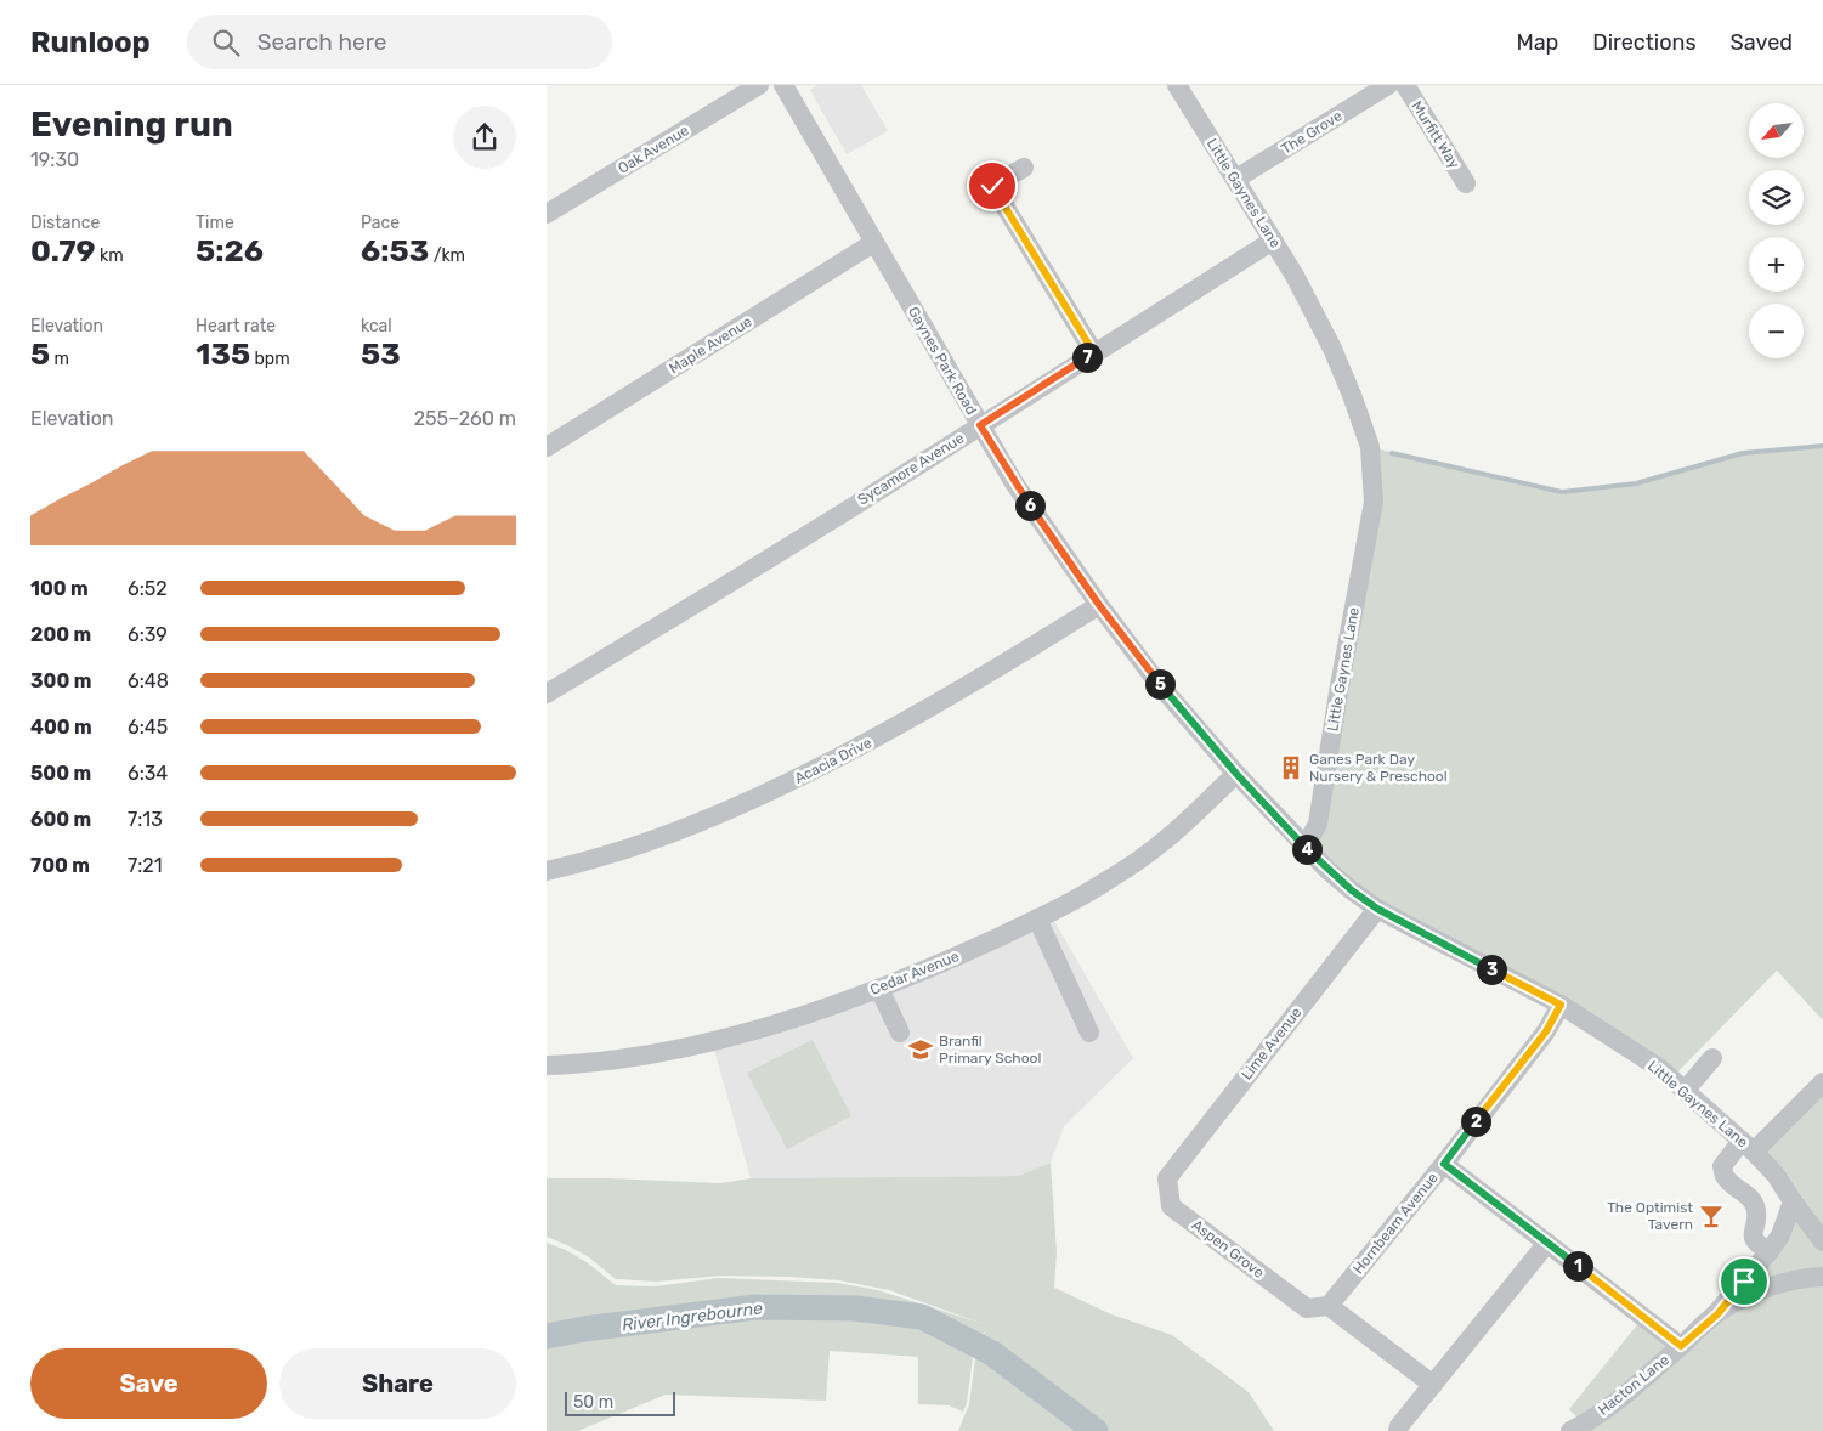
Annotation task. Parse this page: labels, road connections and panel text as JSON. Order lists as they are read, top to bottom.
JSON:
{
  "streets": {
    "street": [
      "The Grove",
      "Murfitt Way",
      "Oak Avenue",
      "Little Gaynes Lane",
      "Maple Avenue",
      "Gaynes Park Road",
      "Sycamore Avenue",
      "Acacia Drive",
      "Cedar Avenue",
      "Lime Avenue",
      "Hornbeam Avenue",
      "Aspen Grove",
      "Hacton Lane"
    ]
  },
  "crossings": [
    ["The Grove", "Little Gaynes Lane"],
    ["Little Gaynes Lane", "Gaynes Park Road"],
    ["Little Gaynes Lane", "Sycamore Avenue"],
    ["Little Gaynes Lane", "Lime Avenue"],
    ["Little Gaynes Lane", "Hornbeam Avenue"],
    ["Maple Avenue", "Gaynes Park Road"],
    ["Gaynes Park Road", "Sycamore Avenue"],
    ["Gaynes Park Road", "Acacia Drive"],
    ["Gaynes Park Road", "Cedar Avenue"],
    ["Lime Avenue", "Aspen Grove"],
    ["Hornbeam Avenue", "Aspen Grove"]
  ],
  "water": ["River Ingrebourne"],
  "places": {
    "building": ["Ganes Park Day Nursery & Preschool"],
    "school or university": ["Branfil Primary School"],
    "bar": ["The Optimist Tavern"]
  },
  "scale_bar": "50 m",
  "north": "bottom left",
  "page": {
    "header": "Runloop",
    "search": "Search here",
    "nav": ["Map", "Directions", "Saved"],
    "heading": ["Evening run", "19:30"],
    "map_buttons": ["+", "−"],
    "stats": [
      ["Distance", "0.79 km"],
      ["Time", "5:26"],
      ["Pace", "6:53 /km"],
      ["Elevation", "5 m"],
      ["Heart rate", "135 bpm"],
      ["kcal", "53"]
    ],
    "pins": [
      "7",
      "6",
      "5",
      "4",
      "3",
      "2",
      "1"
    ],
    "chart": ["Elevation", "255–260 m"],
    "list": [
      {
        "name": "100 m",
        "note": "6:52"
      },
      {
        "name": "200 m",
        "note": "6:39"
      },
      {
        "name": "300 m",
        "note": "6:48"
      },
      {
        "name": "400 m",
        "note": "6:45"
      },
      {
        "name": "500 m",
        "note": "6:34"
      },
      {
        "name": "600 m",
        "note": "7:13"
      },
      {
        "name": "700 m",
        "note": "7:21"
      }
    ],
    "buttons": ["Save", "Share"],
    "scale": "50 m"
  }
}
